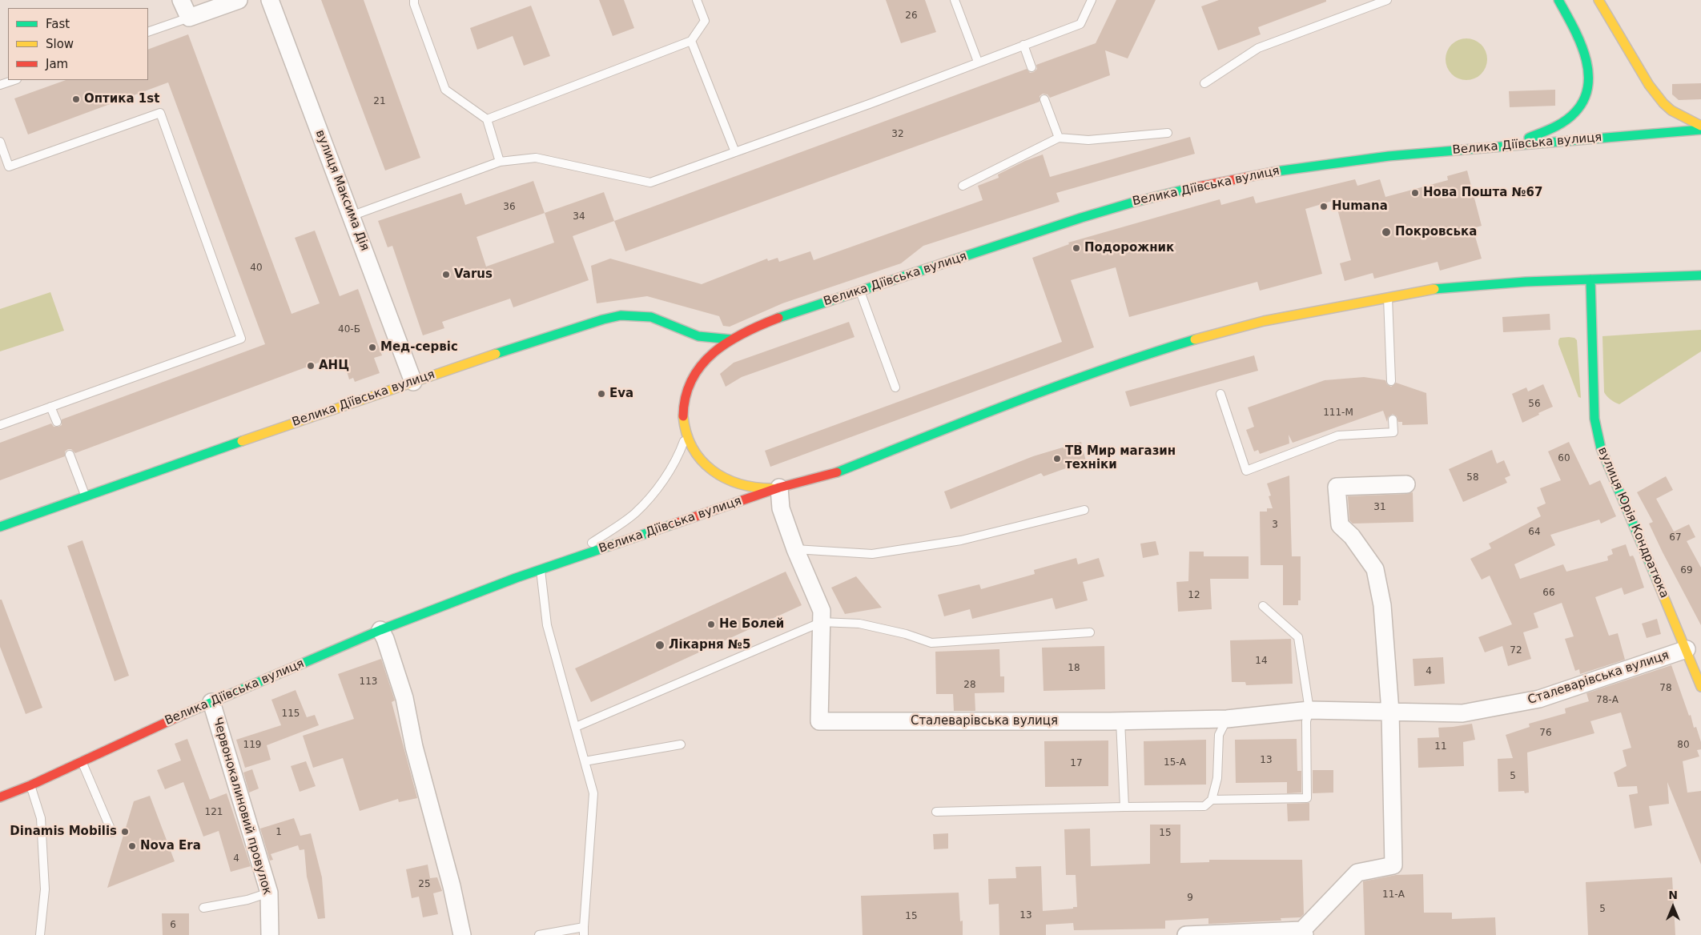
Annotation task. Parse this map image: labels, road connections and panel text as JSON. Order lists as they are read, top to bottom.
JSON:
{
  "streets": {
    "main road": ["Велика Діївська вулиця", "вулиця Юрія Кондратюка"],
    "street": ["вулиця Максима Дія", "Сталеварівська вулиця", "Червонокалиновий провулок"]
  },
  "crossings": [
    ["Велика Діївська вулиця", "вулиця Максима Дія"],
    ["Велика Діївська вулиця", "вулиця Юрія Кондратюка"],
    ["Велика Діївська вулиця", "Сталеварівська вулиця"],
    ["Велика Діївська вулиця", "Червонокалиновий провулок"],
    ["вулиця Юрія Кондратюка", "Сталеварівська вулиця"]
  ],
  "places": [
    "Оптика 1st",
    "Нова Пошта №67",
    "Humana",
    "Покровська",
    "Подорожник",
    "Varus",
    "Мед-сервіс",
    "АНЦ",
    "Eva",
    "ТВ Мир магазин техніки",
    "Не Болей",
    "Лікарня №5",
    "Dinamis Mobilis",
    "Nova Era"
  ],
  "house_numbers": [
    "26",
    "21",
    "32",
    "36",
    "34",
    "40",
    "40-Б",
    "56",
    "111-М",
    "60",
    "58",
    "31",
    "3",
    "64",
    "67",
    "69",
    "66",
    "12",
    "72",
    "14",
    "18",
    "4",
    "113",
    "28",
    "78",
    "78-А",
    "115",
    "76",
    "119",
    "80",
    "11",
    "13",
    "15-А",
    "17",
    "5",
    "121",
    "1",
    "15",
    "4",
    "25",
    "11-А",
    "9",
    "5",
    "13",
    "15",
    "6"
  ],
  "legend": ["Fast", "Slow", "Jam"],
  "north": "top"
}
